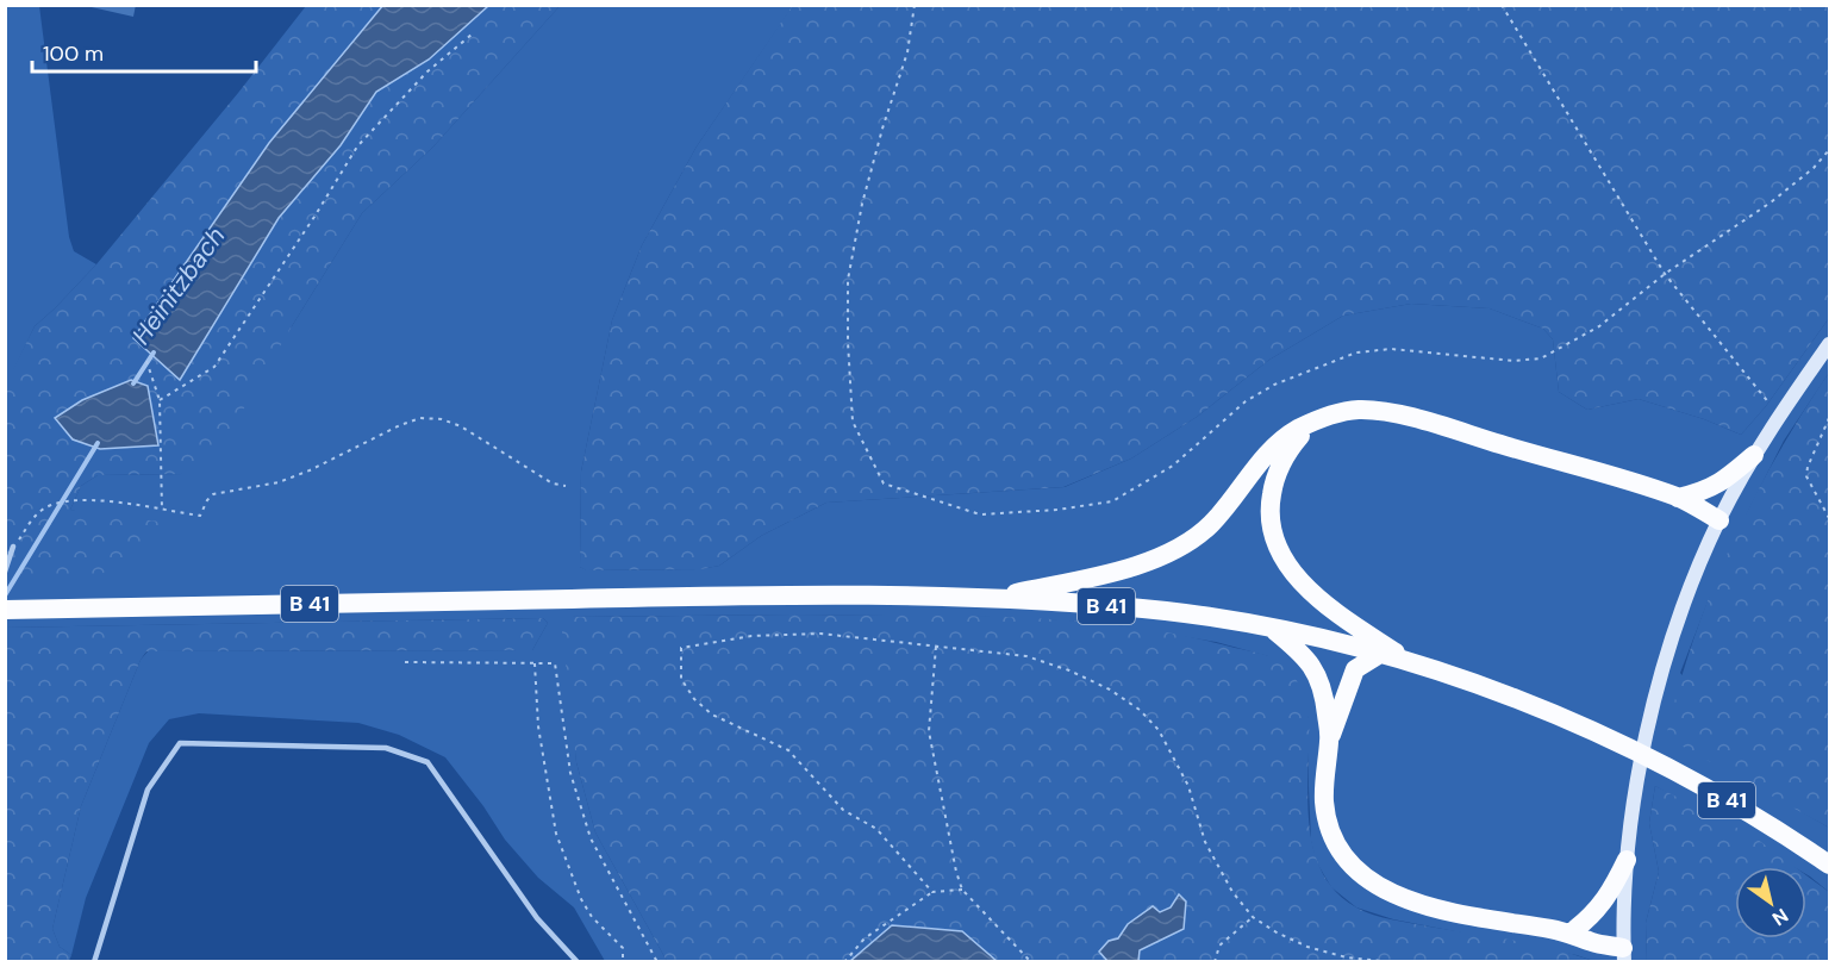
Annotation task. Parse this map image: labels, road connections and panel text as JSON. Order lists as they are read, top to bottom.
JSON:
{
  "streets": {
    "highway": ["B 41"]
  },
  "water": ["Heinitzbach"],
  "scale_bar": "100 m",
  "north": "bottom right"
}
